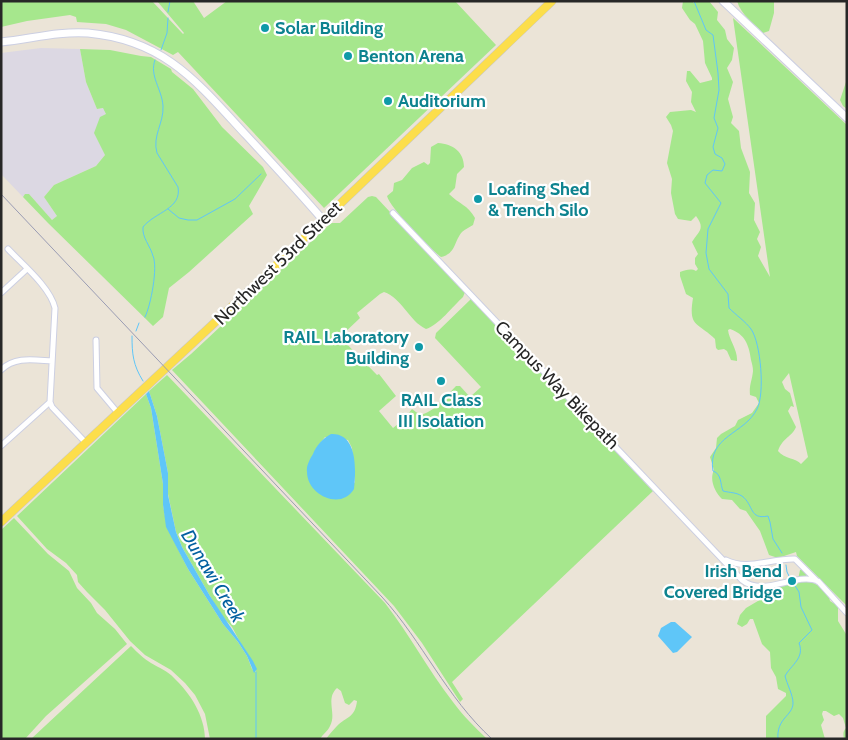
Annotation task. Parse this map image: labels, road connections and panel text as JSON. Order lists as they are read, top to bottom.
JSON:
{
  "streets": {
    "main road": ["Northwest 53rd Street"],
    "street": ["Campus Way Bikepath"]
  },
  "water": ["Dunawi Creek"],
  "places": [
    "Solar Building",
    "Benton Arena",
    "Auditorium",
    "Loafing Shed & Trench Silo",
    "RAIL Laboratory Building",
    "RAIL Class III Isolation",
    "Irish Bend Covered Bridge"
  ]
}
